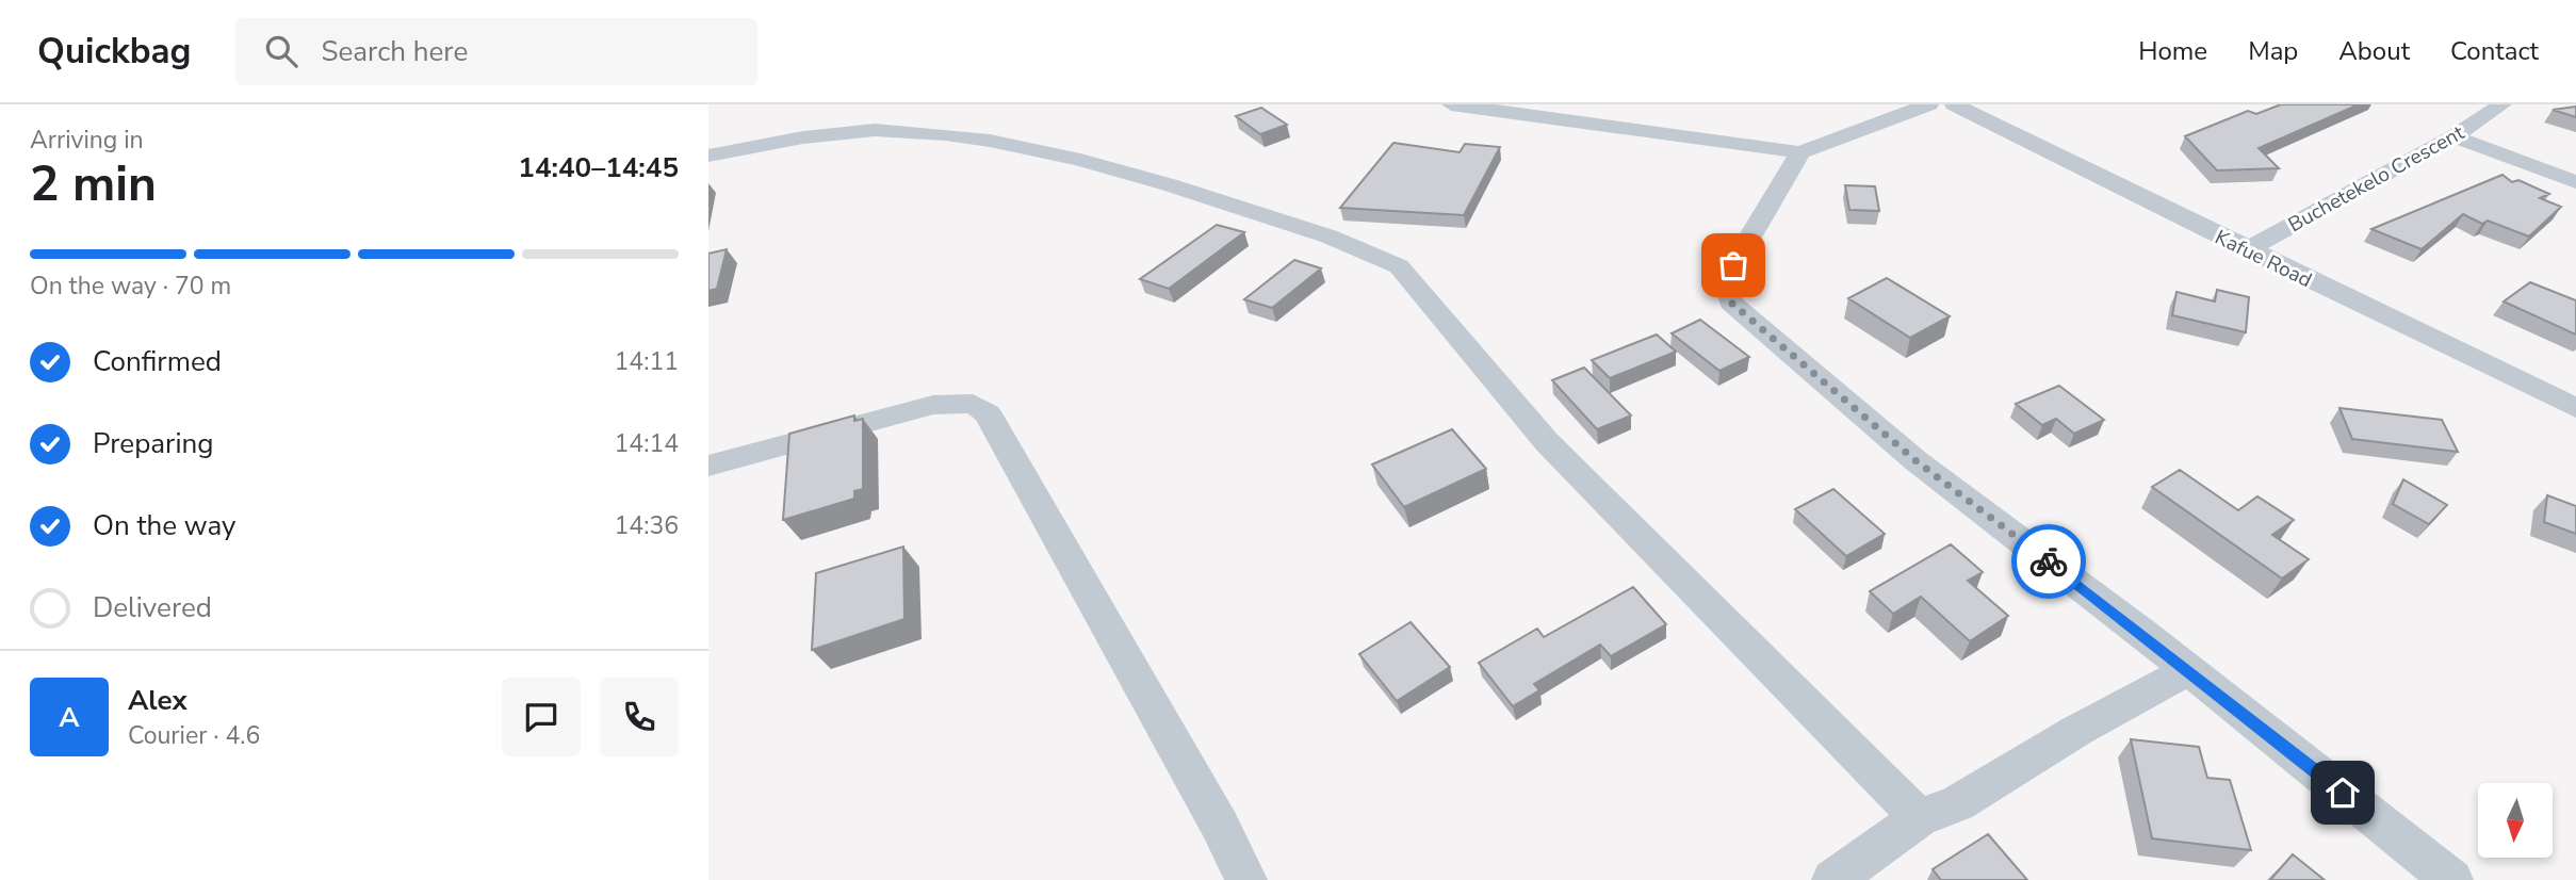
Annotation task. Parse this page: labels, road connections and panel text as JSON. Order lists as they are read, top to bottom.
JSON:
{
  "streets": {
    "street": ["Buchetekelo Crescent", "Kafue Road"]
  },
  "crossings": [
    ["Buchetekelo Crescent", "Kafue Road"]
  ],
  "north": "bottom",
  "page": {
    "header": "Quickbag",
    "search": "Search here",
    "nav": [
      "Home",
      "Map",
      "About",
      "Contact"
    ],
    "heading": ["2 min", "Arriving in", "14:40–14:45"],
    "panel": ["Alex", "Courier · 4.6"],
    "bar": "On the way · 70 m",
    "list": [
      ["Confirmed", "14:11"],
      ["Preparing", "14:14"],
      ["On the way", "14:36"],
      "Delivered"
    ],
    "round": "A"
  }
}
